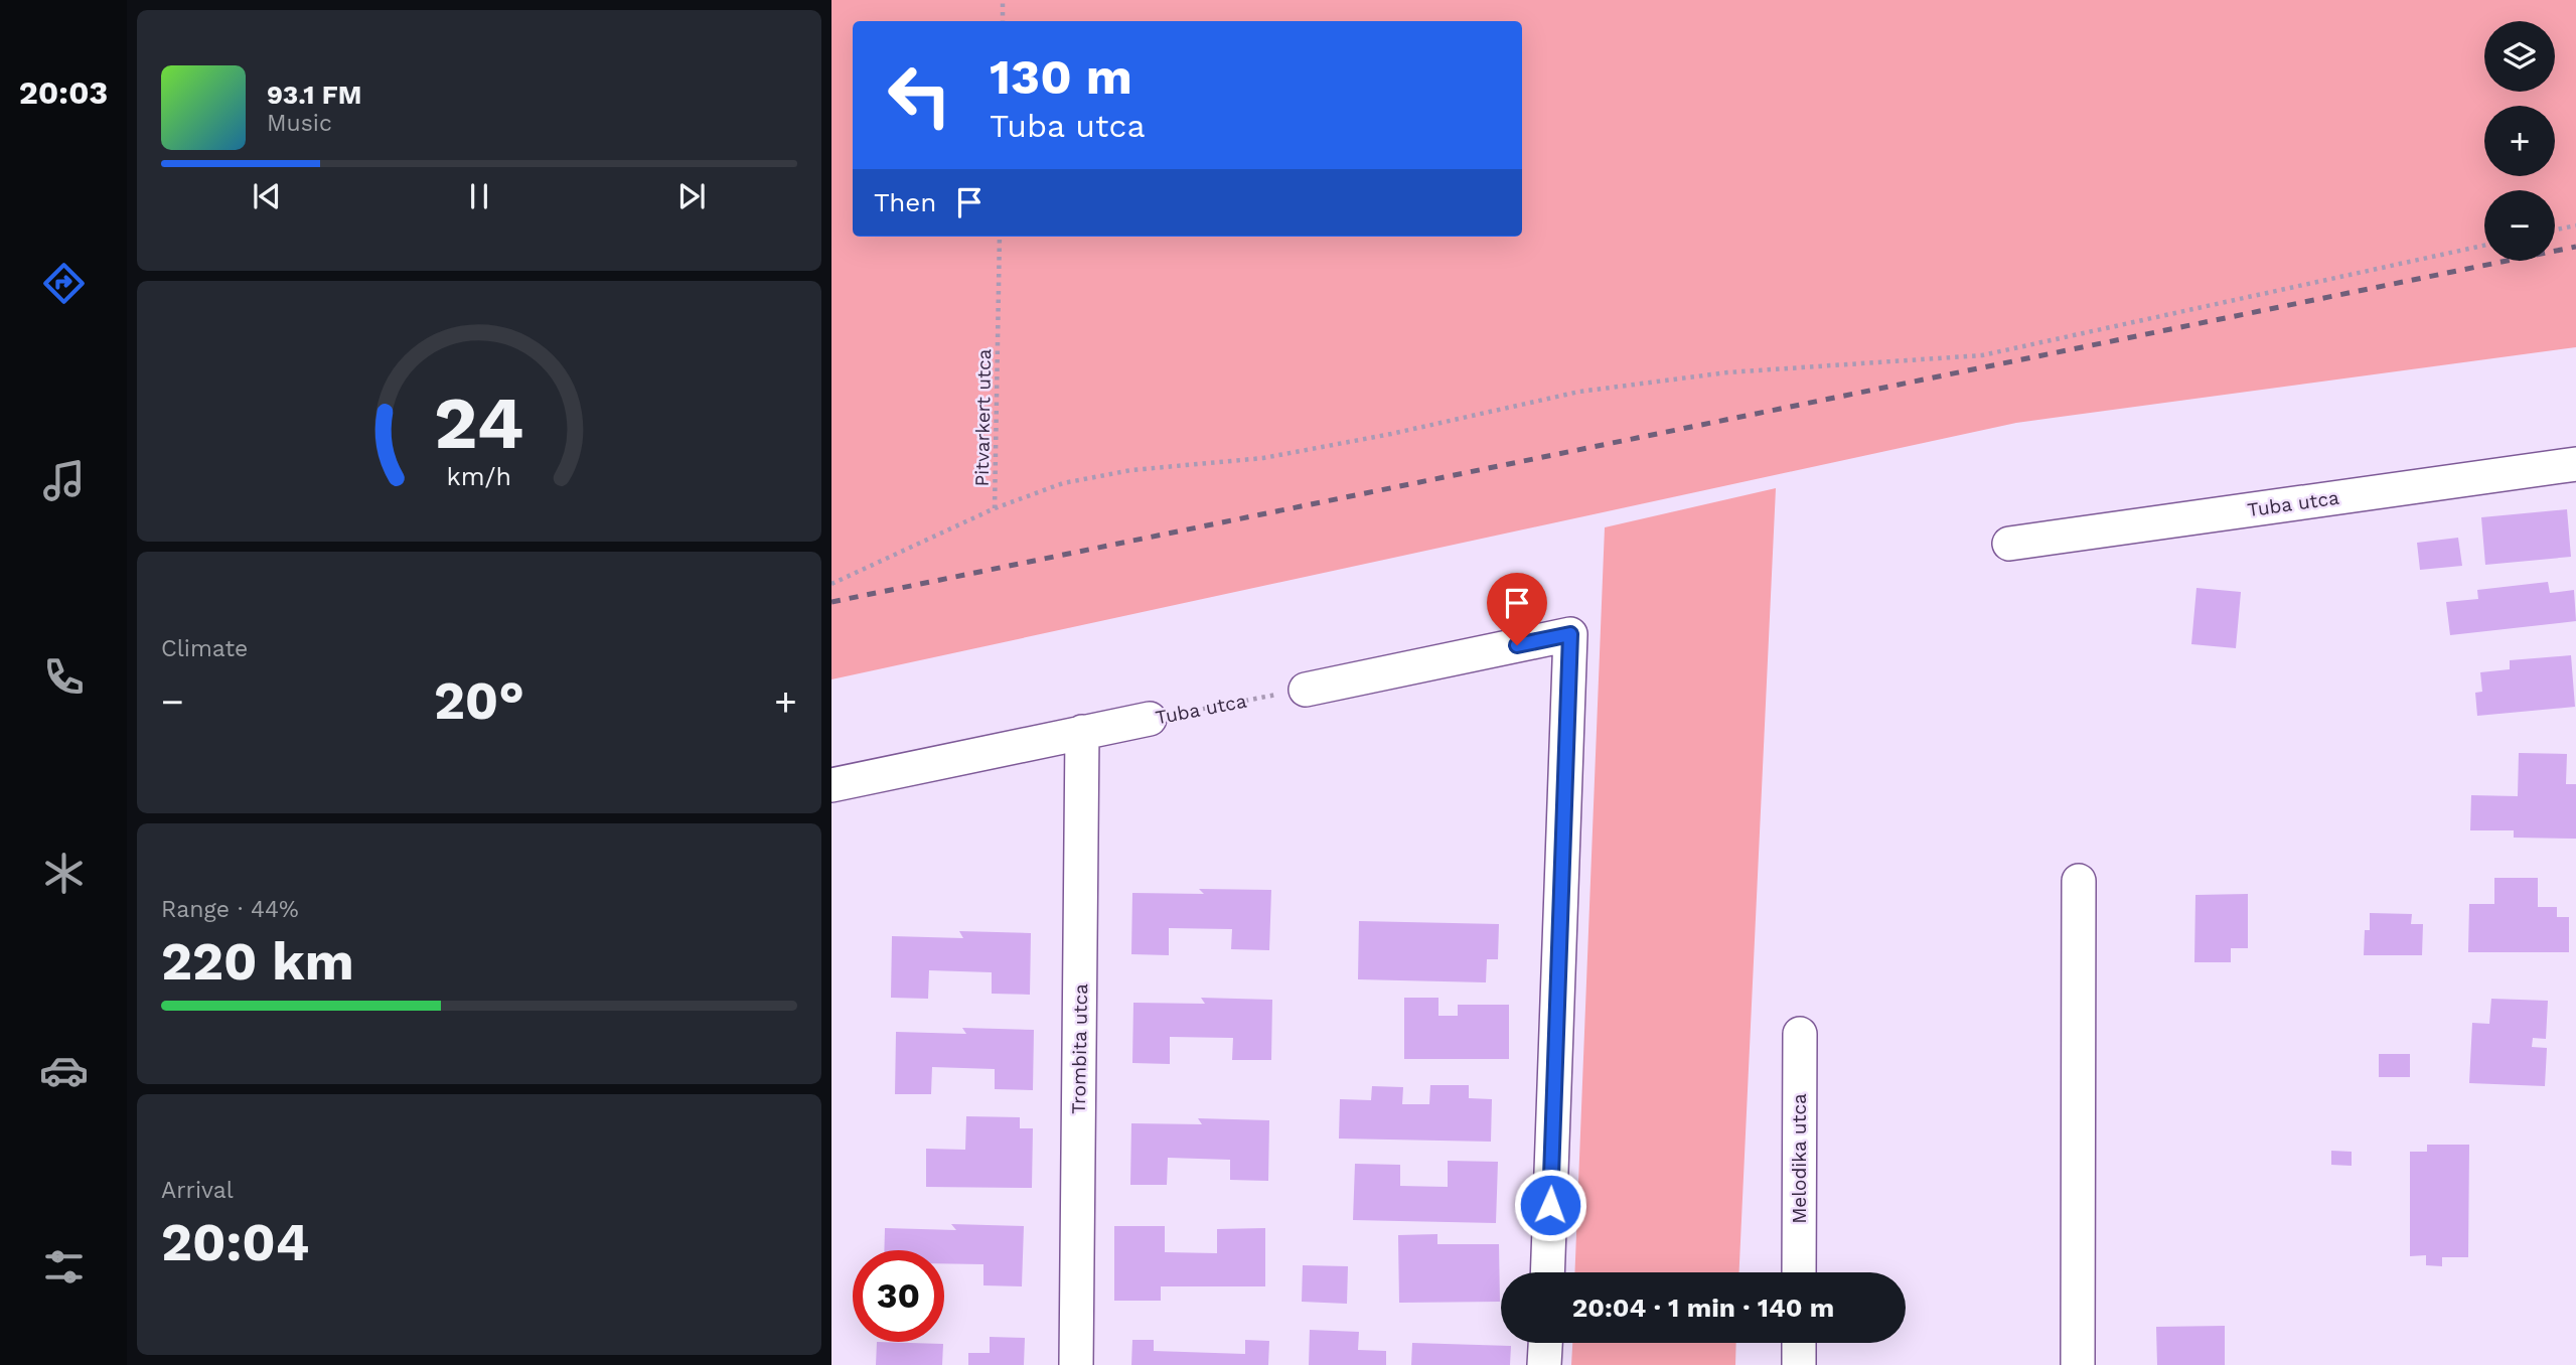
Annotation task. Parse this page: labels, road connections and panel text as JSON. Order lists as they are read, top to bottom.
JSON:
{
  "streets": {
    "street": ["Tuba utca", "Trombita utca", "Melodika utca"],
    "path": ["Pitvarkert utca"]
  },
  "crossings": [
    ["Tuba utca", "Trombita utca"]
  ],
  "page": {
    "tabs": "20:03",
    "map_buttons": ["+", "−"],
    "turn": ["130 m", "Tuba utca"],
    "song": ["93.1 FM", "Music"],
    "then": "Then",
    "tile": [
      "Climate",
      ["Range · 44%", "220 km"],
      ["Arrival", "20:04"]
    ],
    "heat": ["−", "20°", "+"],
    "limit": "30",
    "trip": "20:04 · 1 min · 140 m",
    "gauge": ["24", "km/h"]
  }
}
